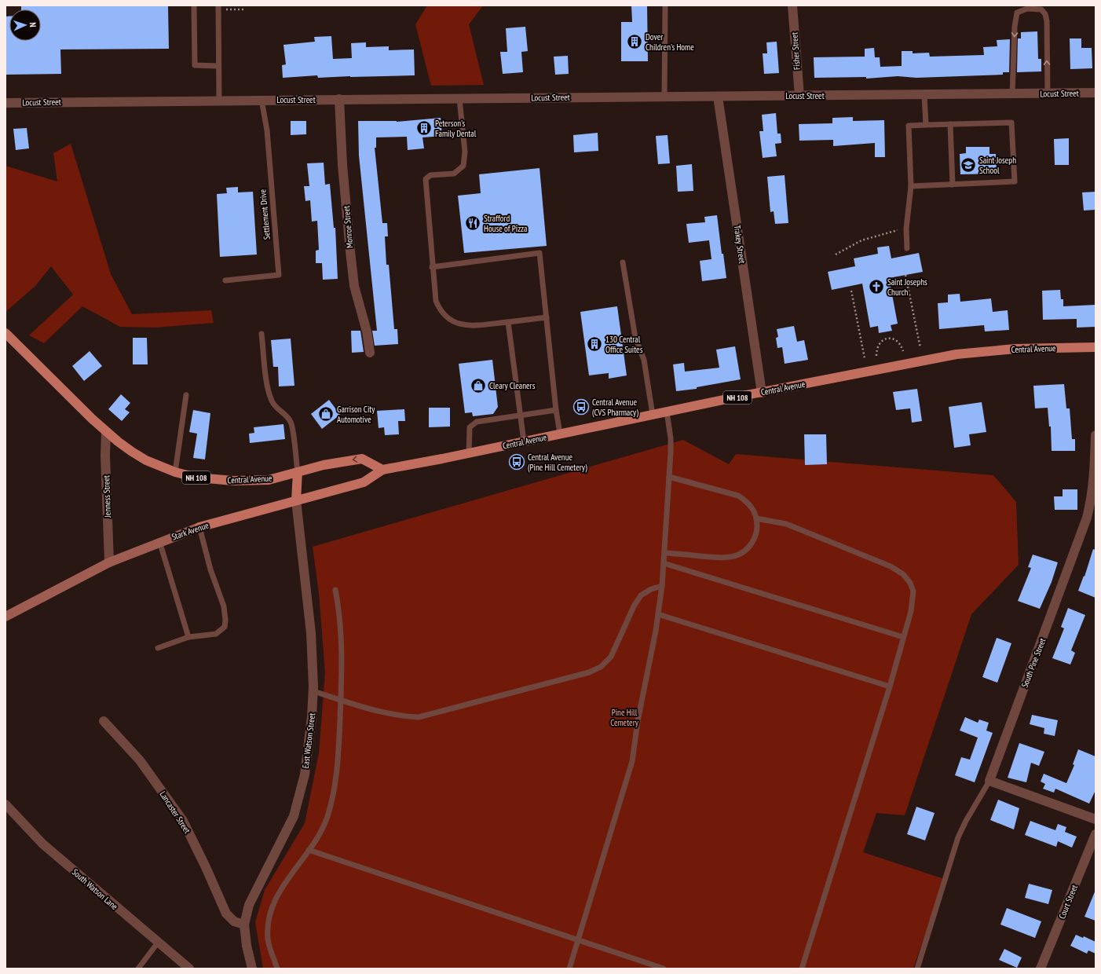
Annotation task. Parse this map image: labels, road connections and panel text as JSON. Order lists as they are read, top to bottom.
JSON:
{
  "streets": {
    "main road": ["Central Avenue", "NH 108", "Stark Avenue"],
    "street": [
      "Fisher Street",
      "Locust Street",
      "Monroe Street",
      "Trakey Street",
      "Jenness Street",
      "South Pine Street",
      "East Watson Street",
      "Lancaster Street",
      "South Watson Lane",
      "Court Street"
    ],
    "lane": ["Settlement Drive"]
  },
  "crossings": [
    ["Fisher Street", "Locust Street"],
    ["Locust Street", "Settlement Drive"],
    ["Locust Street", "Monroe Street"],
    ["Locust Street", "Trakey Street"],
    ["Trakey Street", "Central Avenue"],
    ["Central Avenue", "Jenness Street"],
    ["Central Avenue", "Stark Avenue"],
    ["Jenness Street", "Stark Avenue"],
    ["Stark Avenue", "East Watson Street"],
    ["East Watson Street", "Lancaster Street"]
  ],
  "parks": ["Pine Hill Cemetery"],
  "places": {
    "building": ["Dover Children's Home", "Peterson's Family Dental", "130 Central Office Suites"],
    "school or university": ["Saint Joseph School"],
    "restaurant": ["Strafford House of Pizza"],
    "church": ["Saint Josephs Church"],
    "shop": ["Cleary Cleaners", "Garrison City Automotive"],
    "bus stop": ["Central Avenue (CVS Pharmacy)", "Central Avenue (Pine Hill Cemetery)"]
  },
  "north": "right"
}
